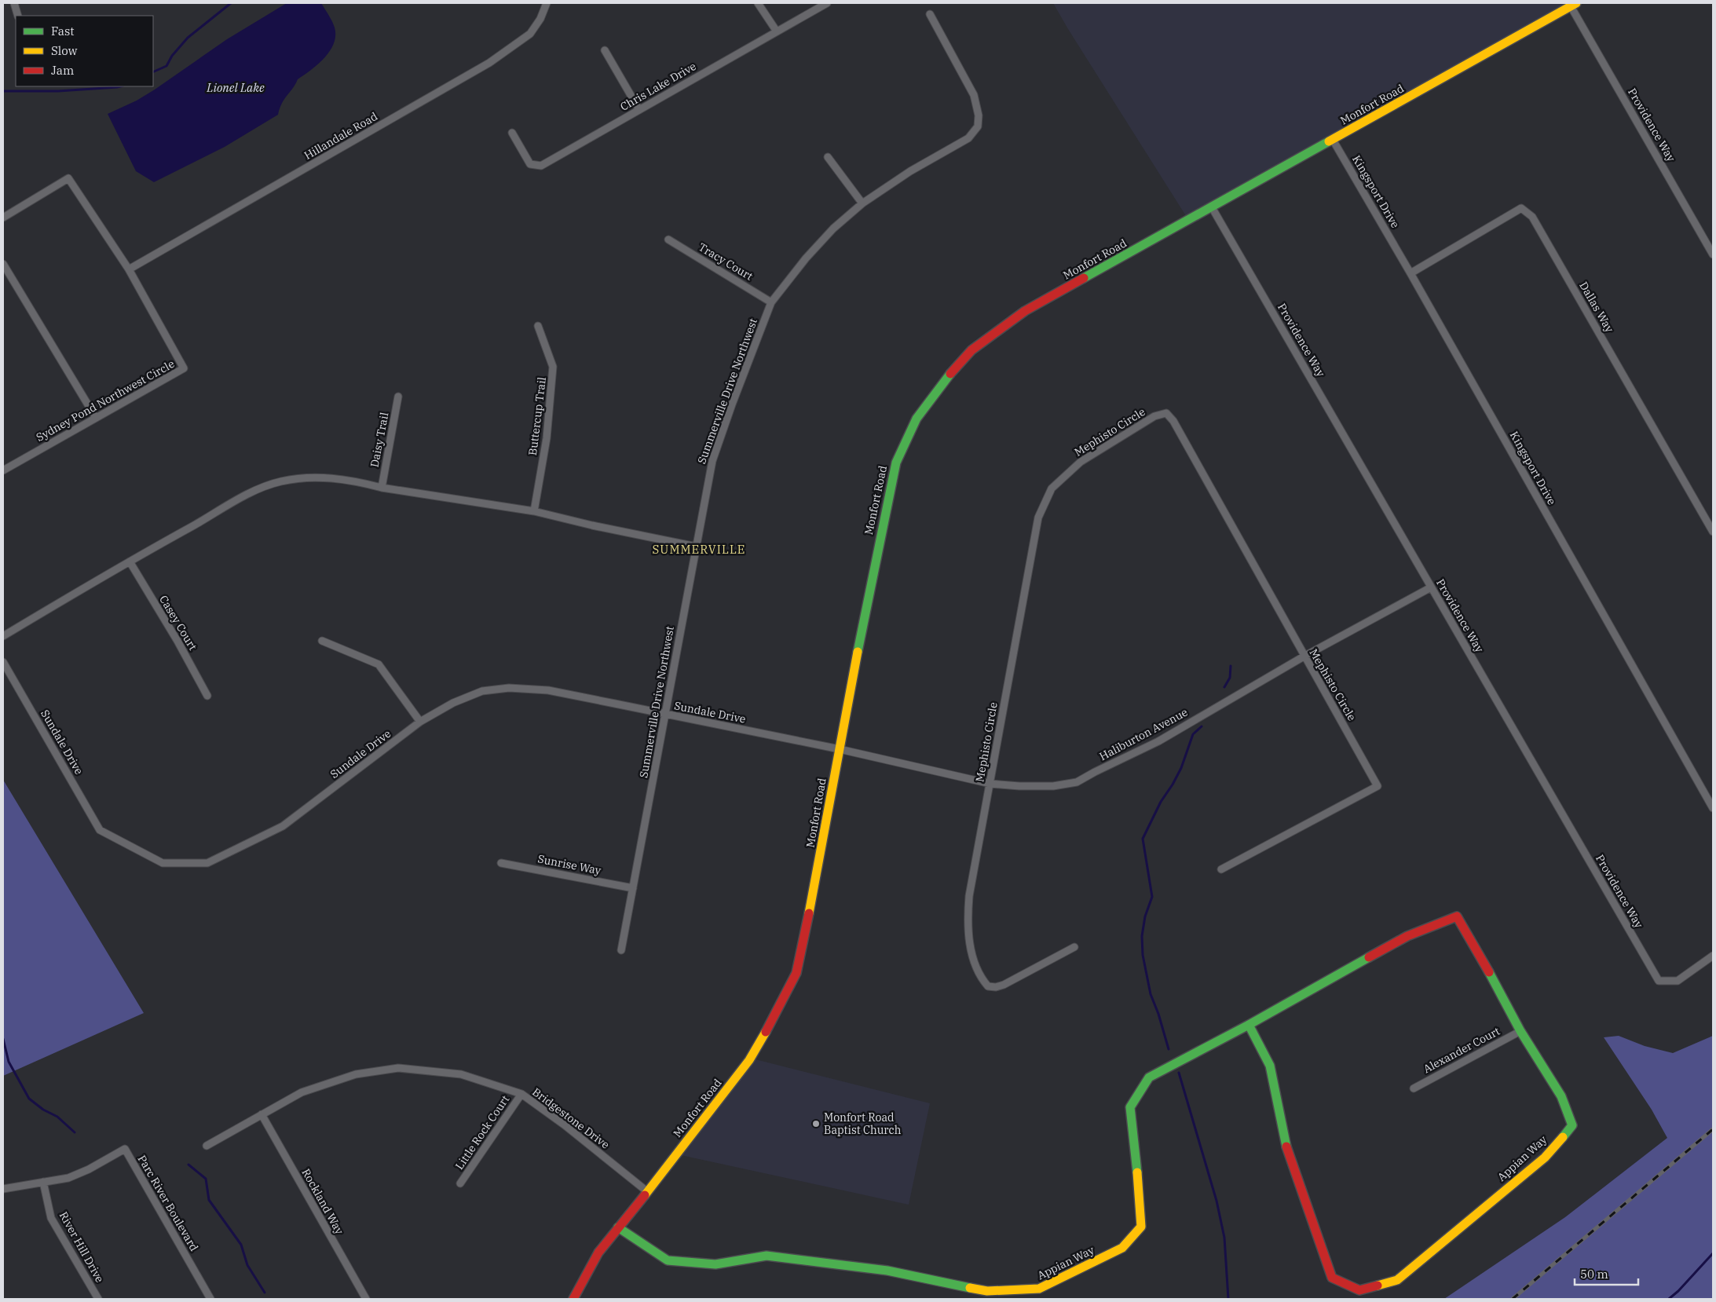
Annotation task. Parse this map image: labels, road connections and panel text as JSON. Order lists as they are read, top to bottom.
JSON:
{
  "streets": {
    "street": [
      "Chris Lake Drive",
      "Monfort Road",
      "Providence Way",
      "Hillandale Road",
      "Kingsport Drive",
      "Tracy Court",
      "Dallas Way",
      "Summerville Drive Northwest",
      "Sydney Pond Northwest Circle",
      "Buttercup Trail",
      "Mephisto Circle",
      "Daisy Trail",
      "Casey Court",
      "Sundale Drive",
      "Haliburton Avenue",
      "Sunrise Way",
      "Alexander Court",
      "Bridgestone Drive",
      "Little Rock Court",
      "Appian Way",
      "Rockland Way",
      "Parc River Boulevard",
      "River Hill Drive"
    ]
  },
  "crossings": [
    ["Monfort Road", "Providence Way"],
    ["Monfort Road", "Kingsport Drive"],
    ["Monfort Road", "Sundale Drive"],
    ["Monfort Road", "Haliburton Avenue"],
    ["Monfort Road", "Bridgestone Drive"],
    ["Monfort Road", "Appian Way"],
    ["Providence Way", "Haliburton Avenue"],
    ["Hillandale Road", "Sydney Pond Northwest Circle"],
    ["Kingsport Drive", "Dallas Way"],
    ["Tracy Court", "Summerville Drive Northwest"],
    ["Summerville Drive Northwest", "Sundale Drive"],
    ["Summerville Drive Northwest", "Sunrise Way"],
    ["Mephisto Circle", "Haliburton Avenue"],
    ["Sundale Drive", "Haliburton Avenue"],
    ["Alexander Court", "Appian Way"],
    ["Bridgestone Drive", "Little Rock Court"],
    ["Bridgestone Drive", "Rockland Way"],
    ["Parc River Boulevard", "River Hill Drive"]
  ],
  "districts": ["SUMMERVILLE"],
  "water": ["Lionel Lake"],
  "places": ["Monfort Road Baptist Church"],
  "legend": ["Fast", "Slow", "Jam"],
  "scale_bar": "50 m"
}
